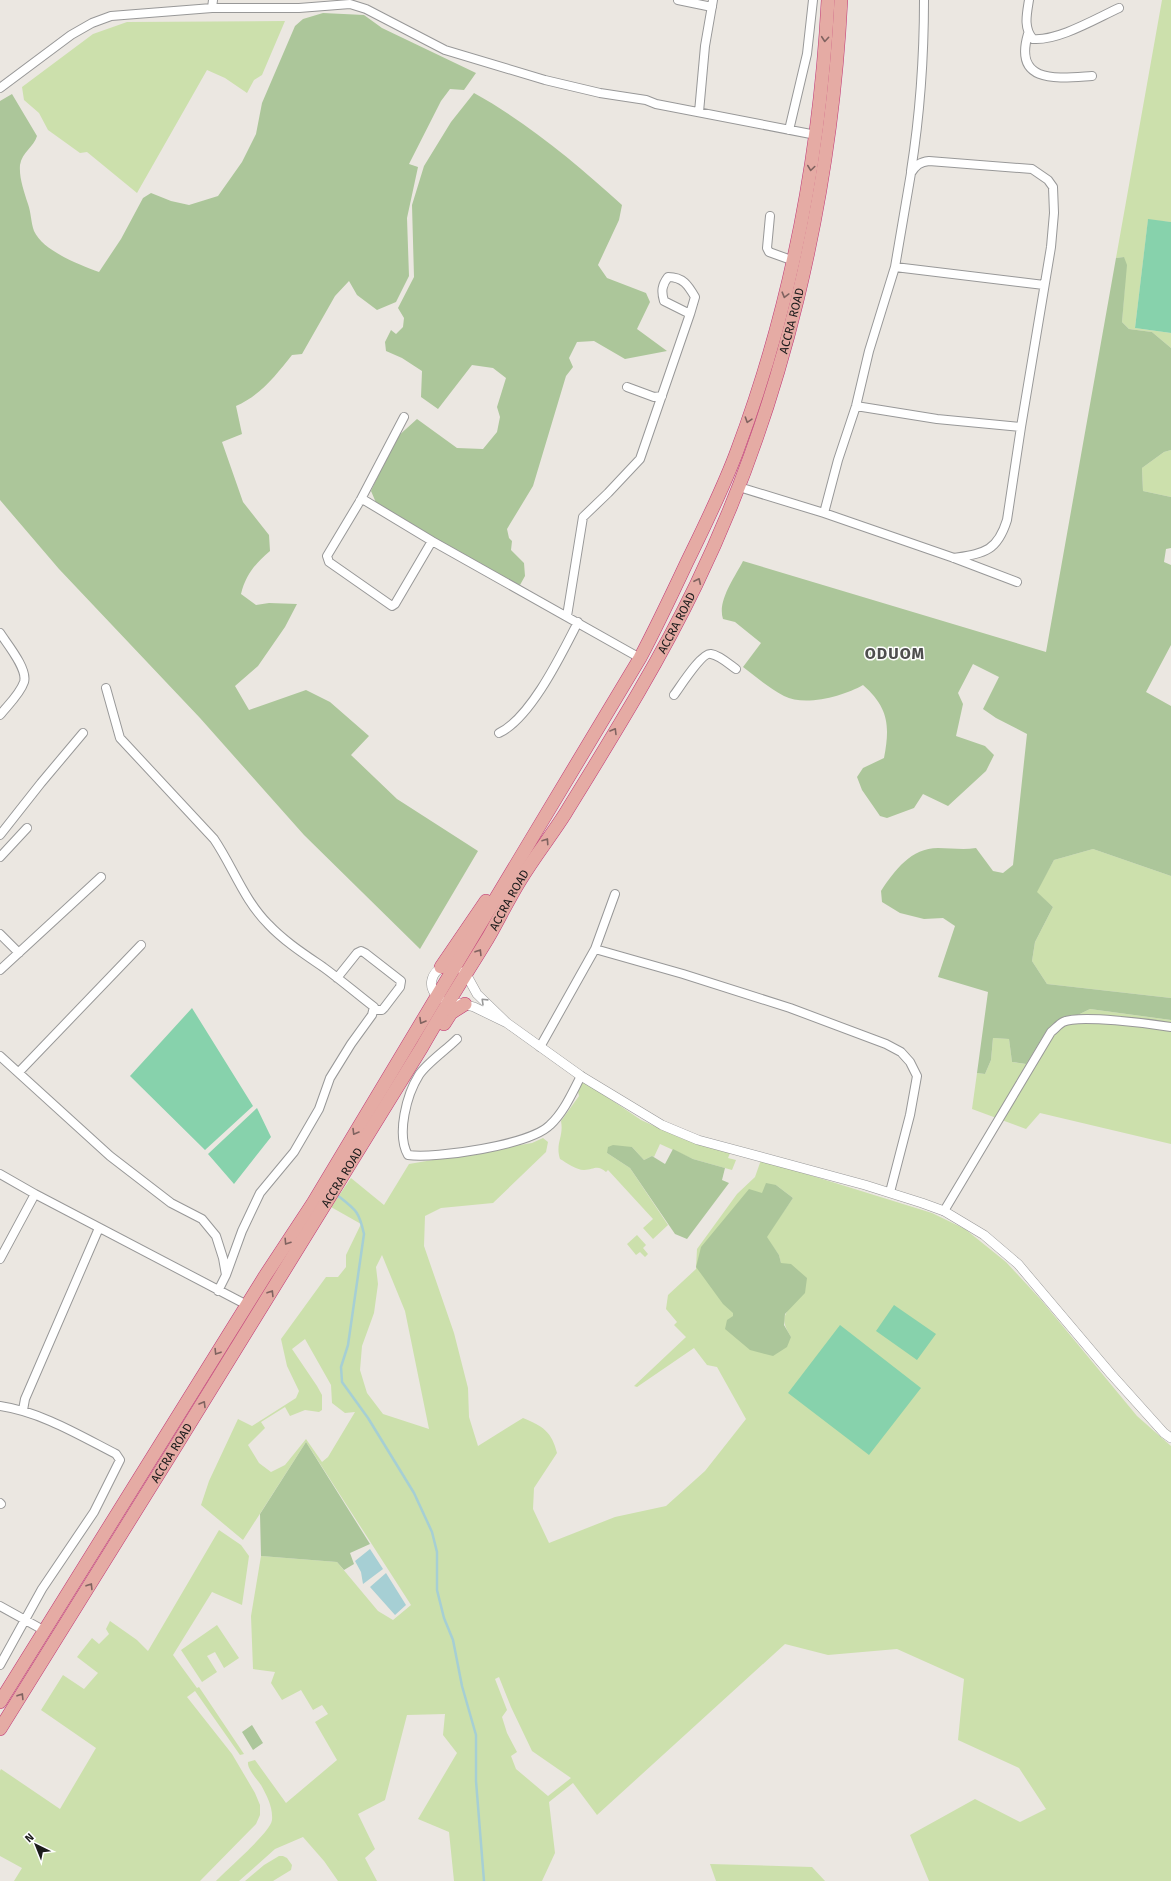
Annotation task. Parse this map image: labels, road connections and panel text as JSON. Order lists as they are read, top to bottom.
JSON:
{
  "streets": {
    "highway": ["ACCRA ROAD"]
  },
  "districts": ["ODUOM"],
  "north": "top left"
}
